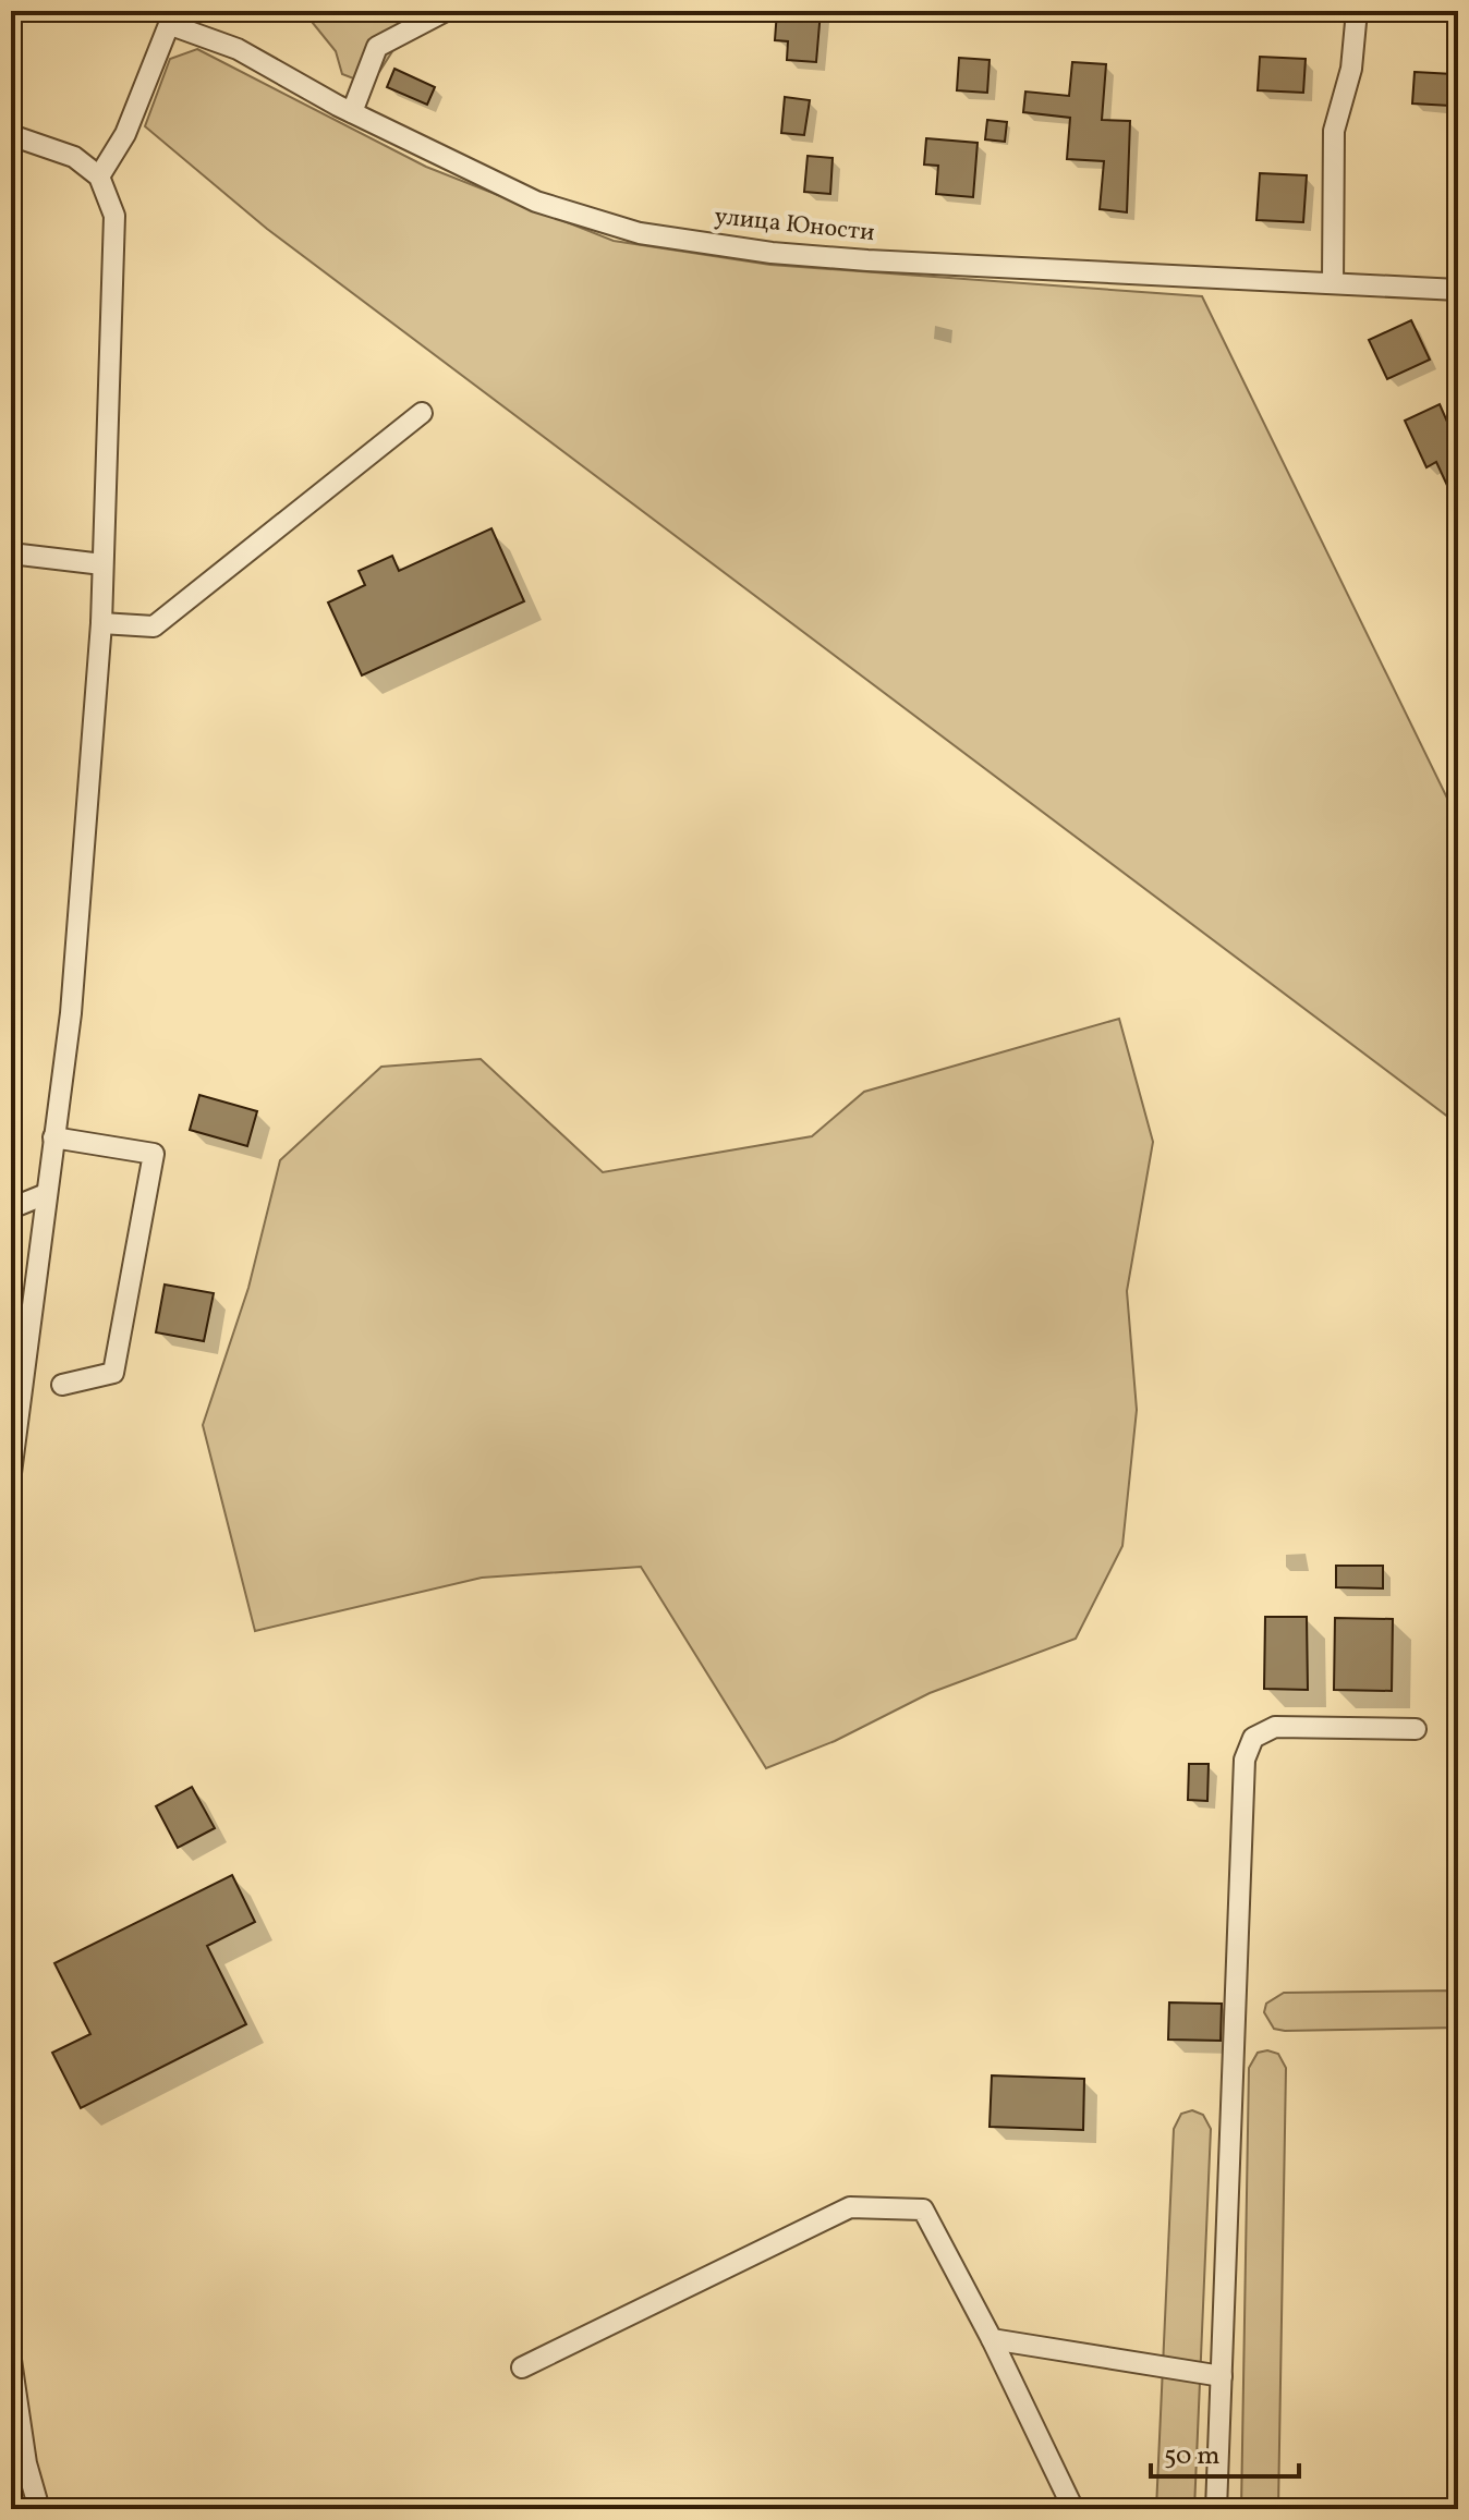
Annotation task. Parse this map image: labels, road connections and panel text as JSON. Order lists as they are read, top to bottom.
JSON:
{
  "streets": {
    "street": ["улица Юности"]
  },
  "scale_bar": "50 m"
}
